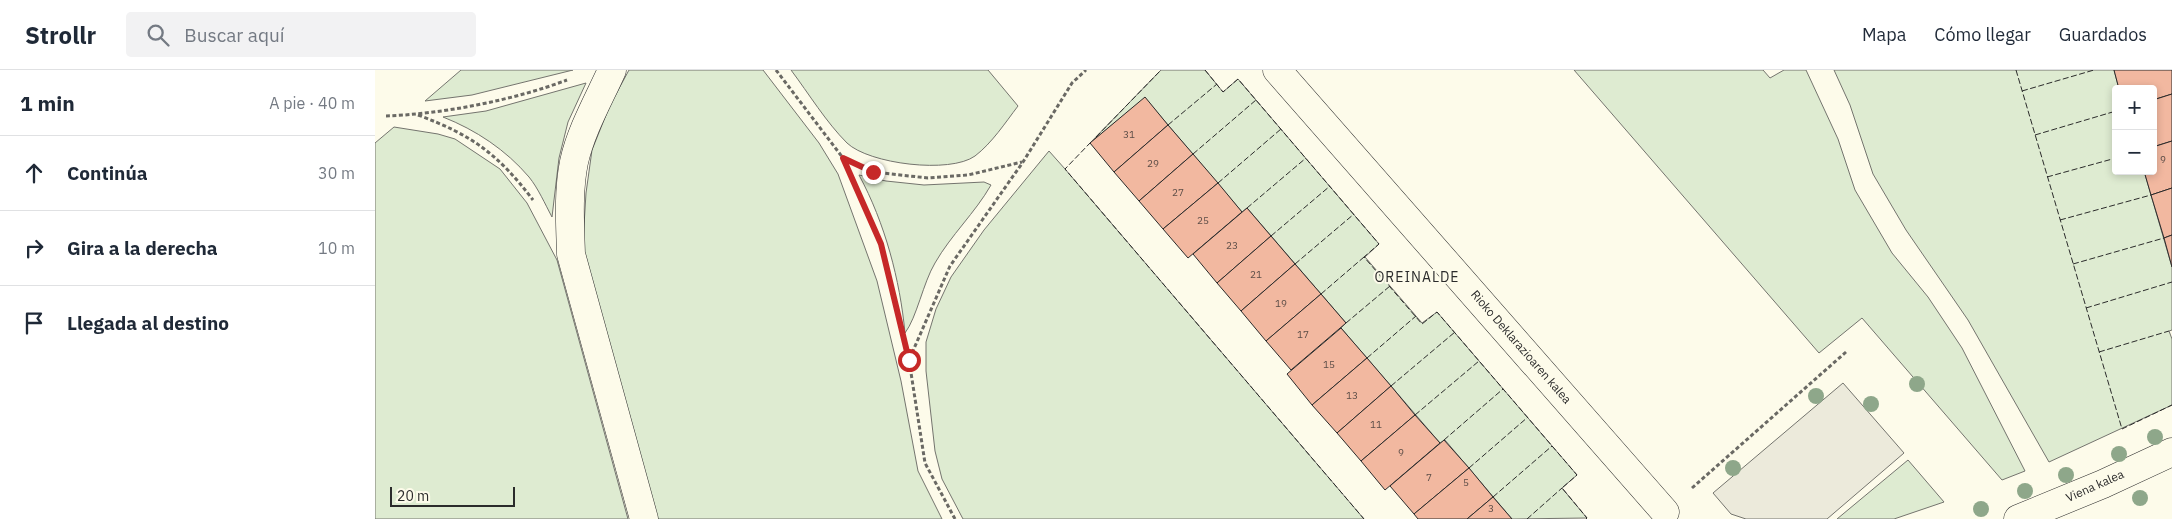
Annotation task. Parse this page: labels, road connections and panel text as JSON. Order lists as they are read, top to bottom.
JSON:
{
  "streets": {
    "street": ["Rioko Deklarazioaren kalea", "Viena kalea"]
  },
  "districts": ["OREINALDE"],
  "house_numbers": [
    "31",
    "9",
    "29",
    "27",
    "25",
    "23",
    "21",
    "19",
    "17",
    "15",
    "13",
    "11",
    "9",
    "7",
    "5",
    "3"
  ],
  "scale_bar": "20 m",
  "page": {
    "header": "Strollr",
    "search": "Buscar aquí",
    "nav": ["Mapa", "Cómo llegar", "Guardados"],
    "heading": ["1 min", "A pie · 40 m"],
    "map_buttons": ["+", "−"],
    "list": [
      ["Continúa", "30 m"],
      ["Gira a la derecha", "10 m"],
      "Llegada al destino"
    ],
    "scale": "20 m"
  }
}
